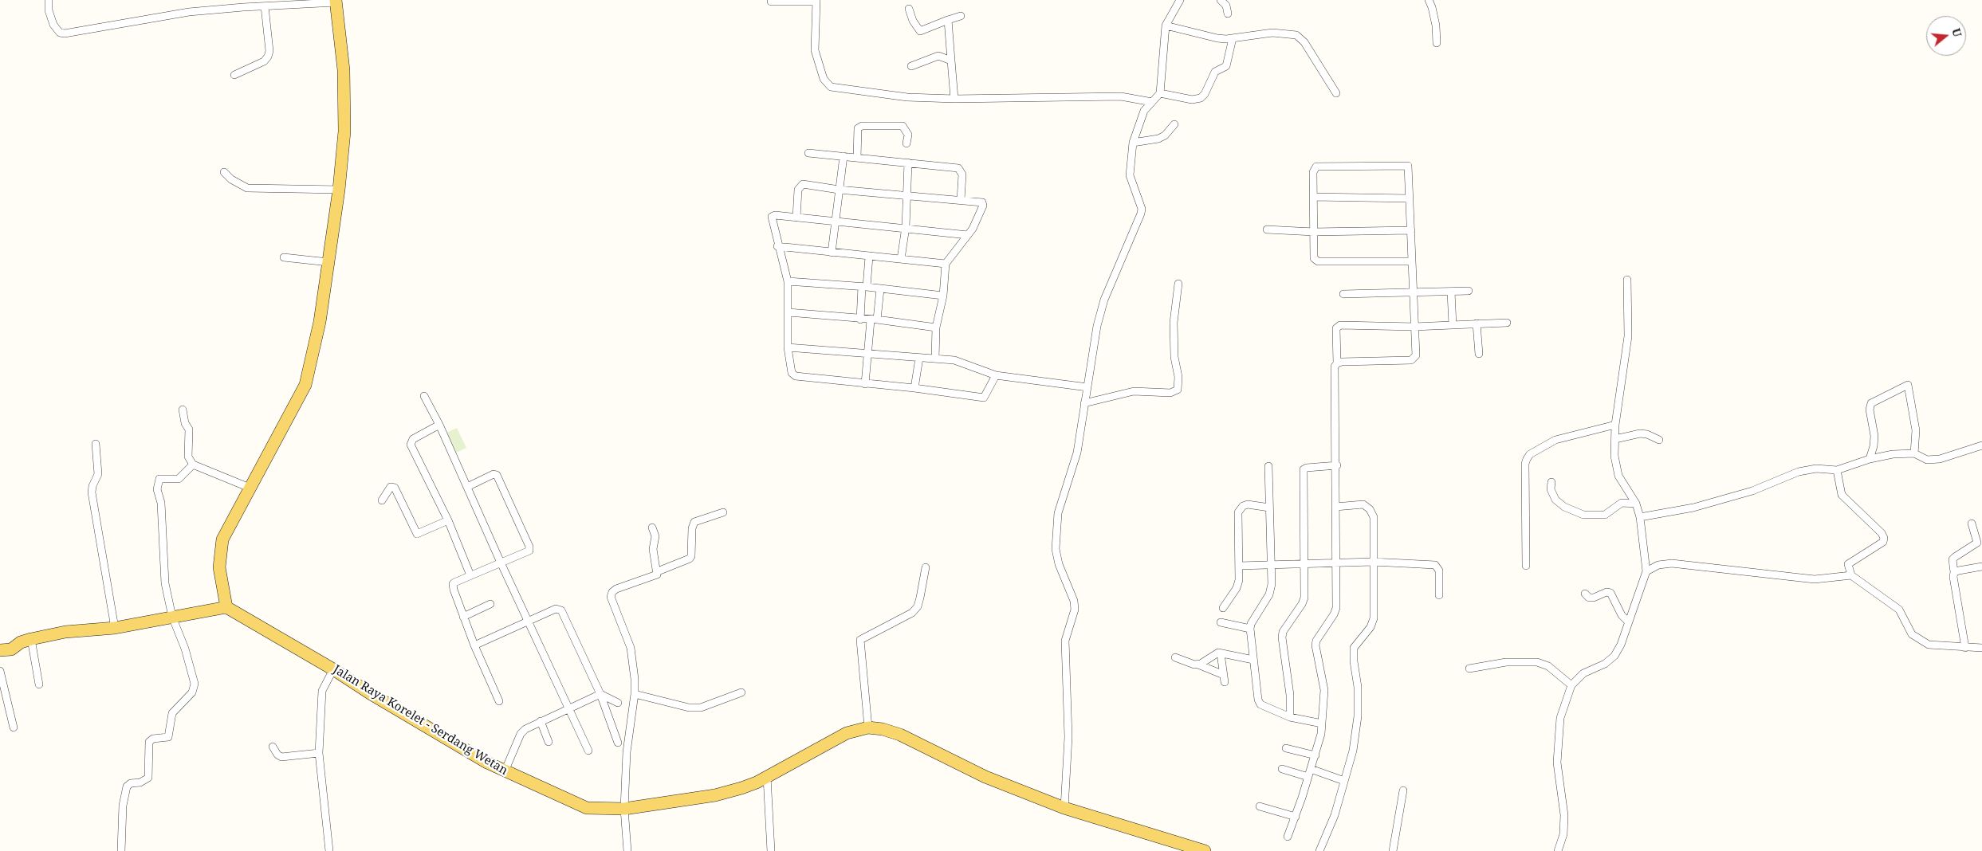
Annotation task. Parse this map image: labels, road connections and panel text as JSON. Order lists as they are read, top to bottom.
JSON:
{
  "streets": {
    "main road": ["Jalan Raya Korelet - Serdang Wetan"]
  },
  "north": "right"
}
